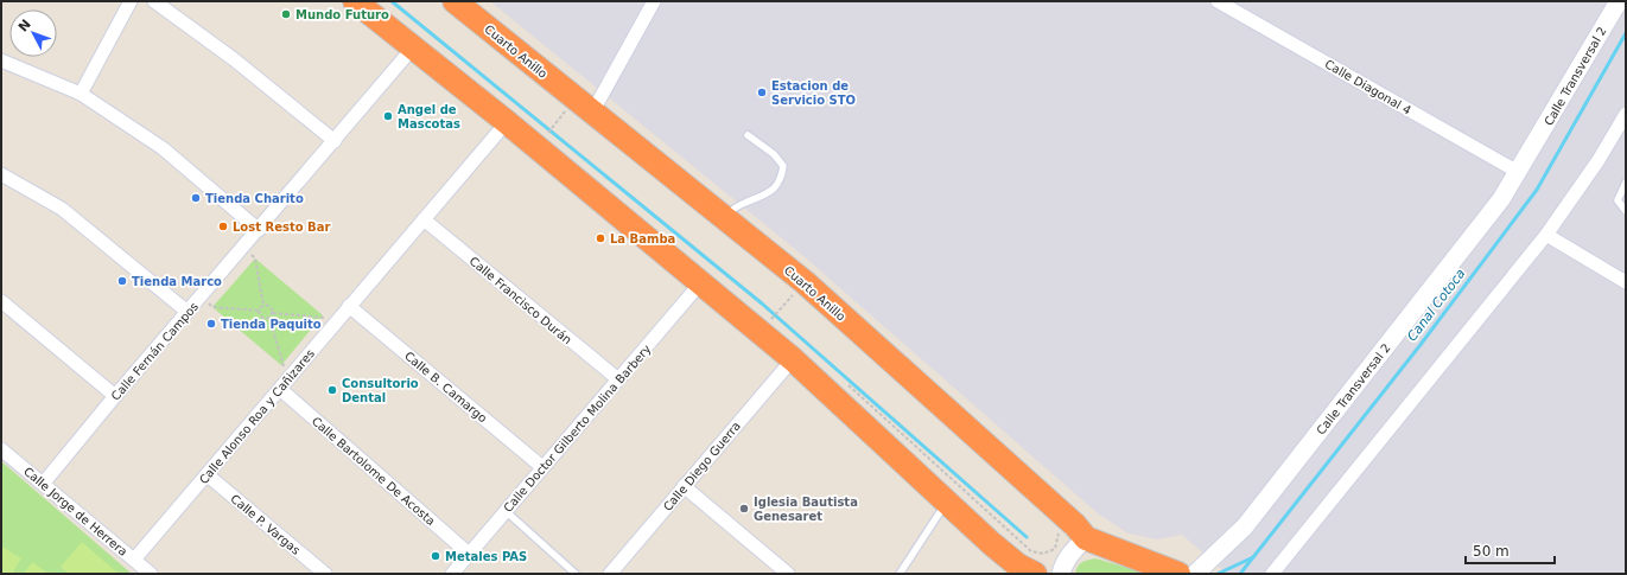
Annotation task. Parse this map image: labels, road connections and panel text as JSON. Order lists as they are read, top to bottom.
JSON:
{
  "streets": {
    "highway": ["Cuarto Anillo"],
    "street": [
      "Calle Transversal 2",
      "Calle Diagonal 4",
      "Calle Francisco Durán",
      "Calle Fernán Campos",
      "Calle B. Camargo",
      "Calle Alonso Roa y Cañizares",
      "Calle Doctor Gilberto Molina Barbery",
      "Calle Diego Guerra",
      "Calle Bartolome De Acosta",
      "Calle Jorge de Herrera",
      "Calle P. Vargas"
    ]
  },
  "crossings": [
    ["Calle Transversal 2", "Calle Diagonal 4"],
    ["Calle Francisco Durán", "Calle Alonso Roa y Cañizares"],
    ["Calle Francisco Durán", "Calle Doctor Gilberto Molina Barbery"],
    ["Calle Fernán Campos", "Calle Jorge de Herrera"],
    ["Calle B. Camargo", "Calle Alonso Roa y Cañizares"],
    ["Calle B. Camargo", "Calle Doctor Gilberto Molina Barbery"],
    ["Calle Alonso Roa y Cañizares", "Calle Bartolome De Acosta"],
    ["Calle Alonso Roa y Cañizares", "Calle Jorge de Herrera"],
    ["Calle Alonso Roa y Cañizares", "Calle P. Vargas"],
    ["Calle Doctor Gilberto Molina Barbery", "Calle Bartolome De Acosta"]
  ],
  "water": ["Canal Cotoca"],
  "places": [
    "Mundo Futuro",
    "Estacion de Servicio STO",
    "Angel de Mascotas",
    "Tienda Charito",
    "Lost Resto Bar",
    "La Bamba",
    "Tienda Marco",
    "Tienda Paquito",
    "Consultorio Dental",
    "Iglesia Bautista Genesaret",
    "Metales PAS"
  ],
  "scale_bar": "50 m",
  "north": "top left"
}
